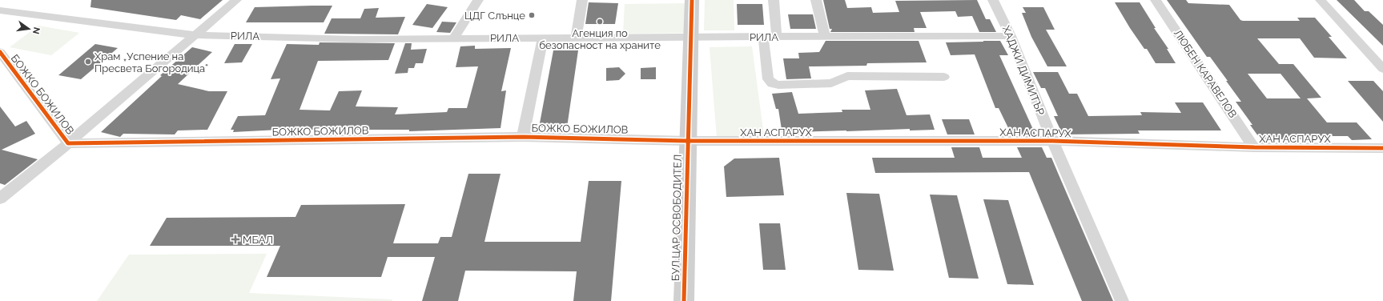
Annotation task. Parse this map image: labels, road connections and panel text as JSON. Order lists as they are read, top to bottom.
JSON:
{
  "streets": {
    "street": [
      "РИЛА",
      "ХАДЖИ ДИМИТЪР",
      "ЛЮБЕН КАРАВЕЛОВ",
      "БОЖКО БОЖИЛОВ",
      "ХАН АСПАРУХ",
      "БУЛ.ЦАР ОСВОБОДИТЕЛ"
    ]
  },
  "crossings": [
    ["РИЛА", "ХАДЖИ ДИМИТЪР"],
    ["РИЛА", "БУЛ.ЦАР ОСВОБОДИТЕЛ"],
    ["ХАДЖИ ДИМИТЪР", "ХАН АСПАРУХ"],
    ["ЛЮБЕН КАРАВЕЛОВ", "ХАН АСПАРУХ"],
    ["БОЖКО БОЖИЛОВ", "ХАН АСПАРУХ"],
    ["БОЖКО БОЖИЛОВ", "БУЛ.ЦАР ОСВОБОДИТЕЛ"],
    ["ХАН АСПАРУХ", "БУЛ.ЦАР ОСВОБОДИТЕЛ"]
  ],
  "places": {
    "other": ["ЦДГ Слънце", "Агенция по безопасност на храните", "Храм „Успение на Пресвета Богородица“"],
    "health": ["МБАЛ"]
  },
  "north": "right"
}
